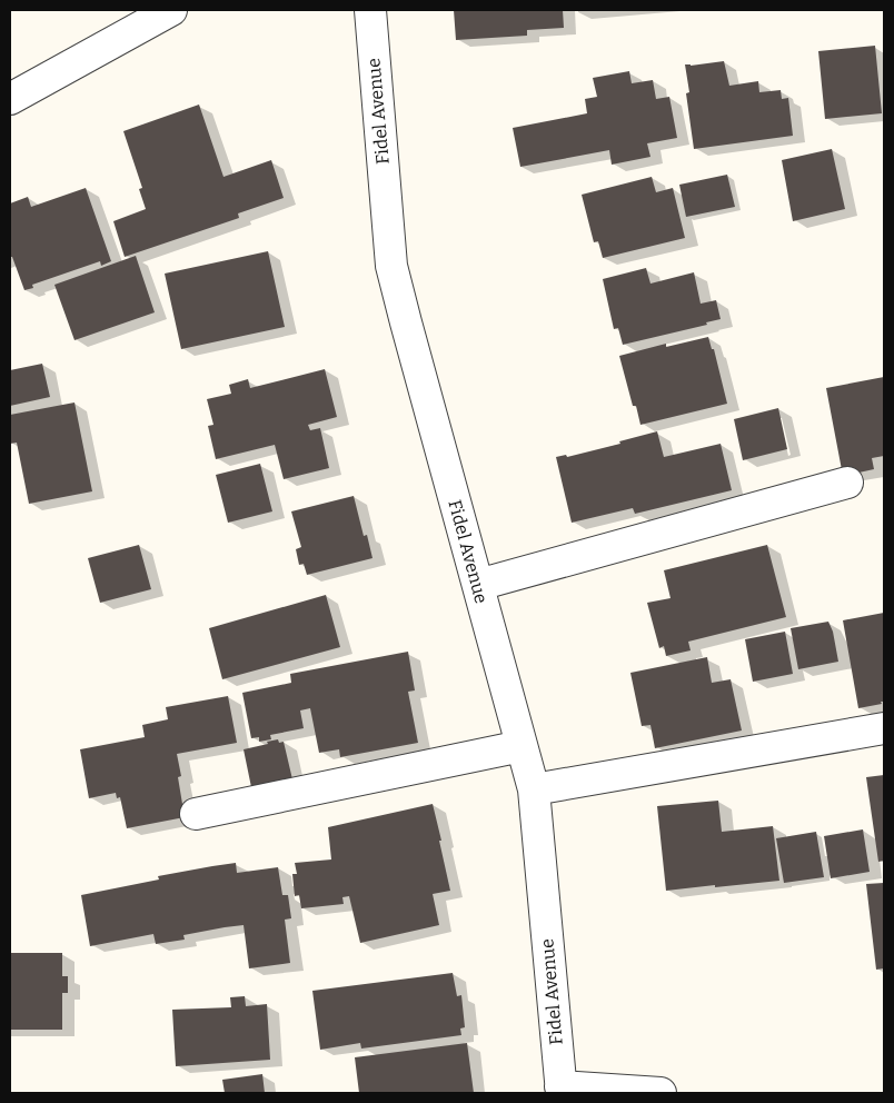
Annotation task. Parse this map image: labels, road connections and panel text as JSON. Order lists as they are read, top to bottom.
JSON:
{
  "streets": {
    "street": ["Fidel Avenue"]
  }
}
